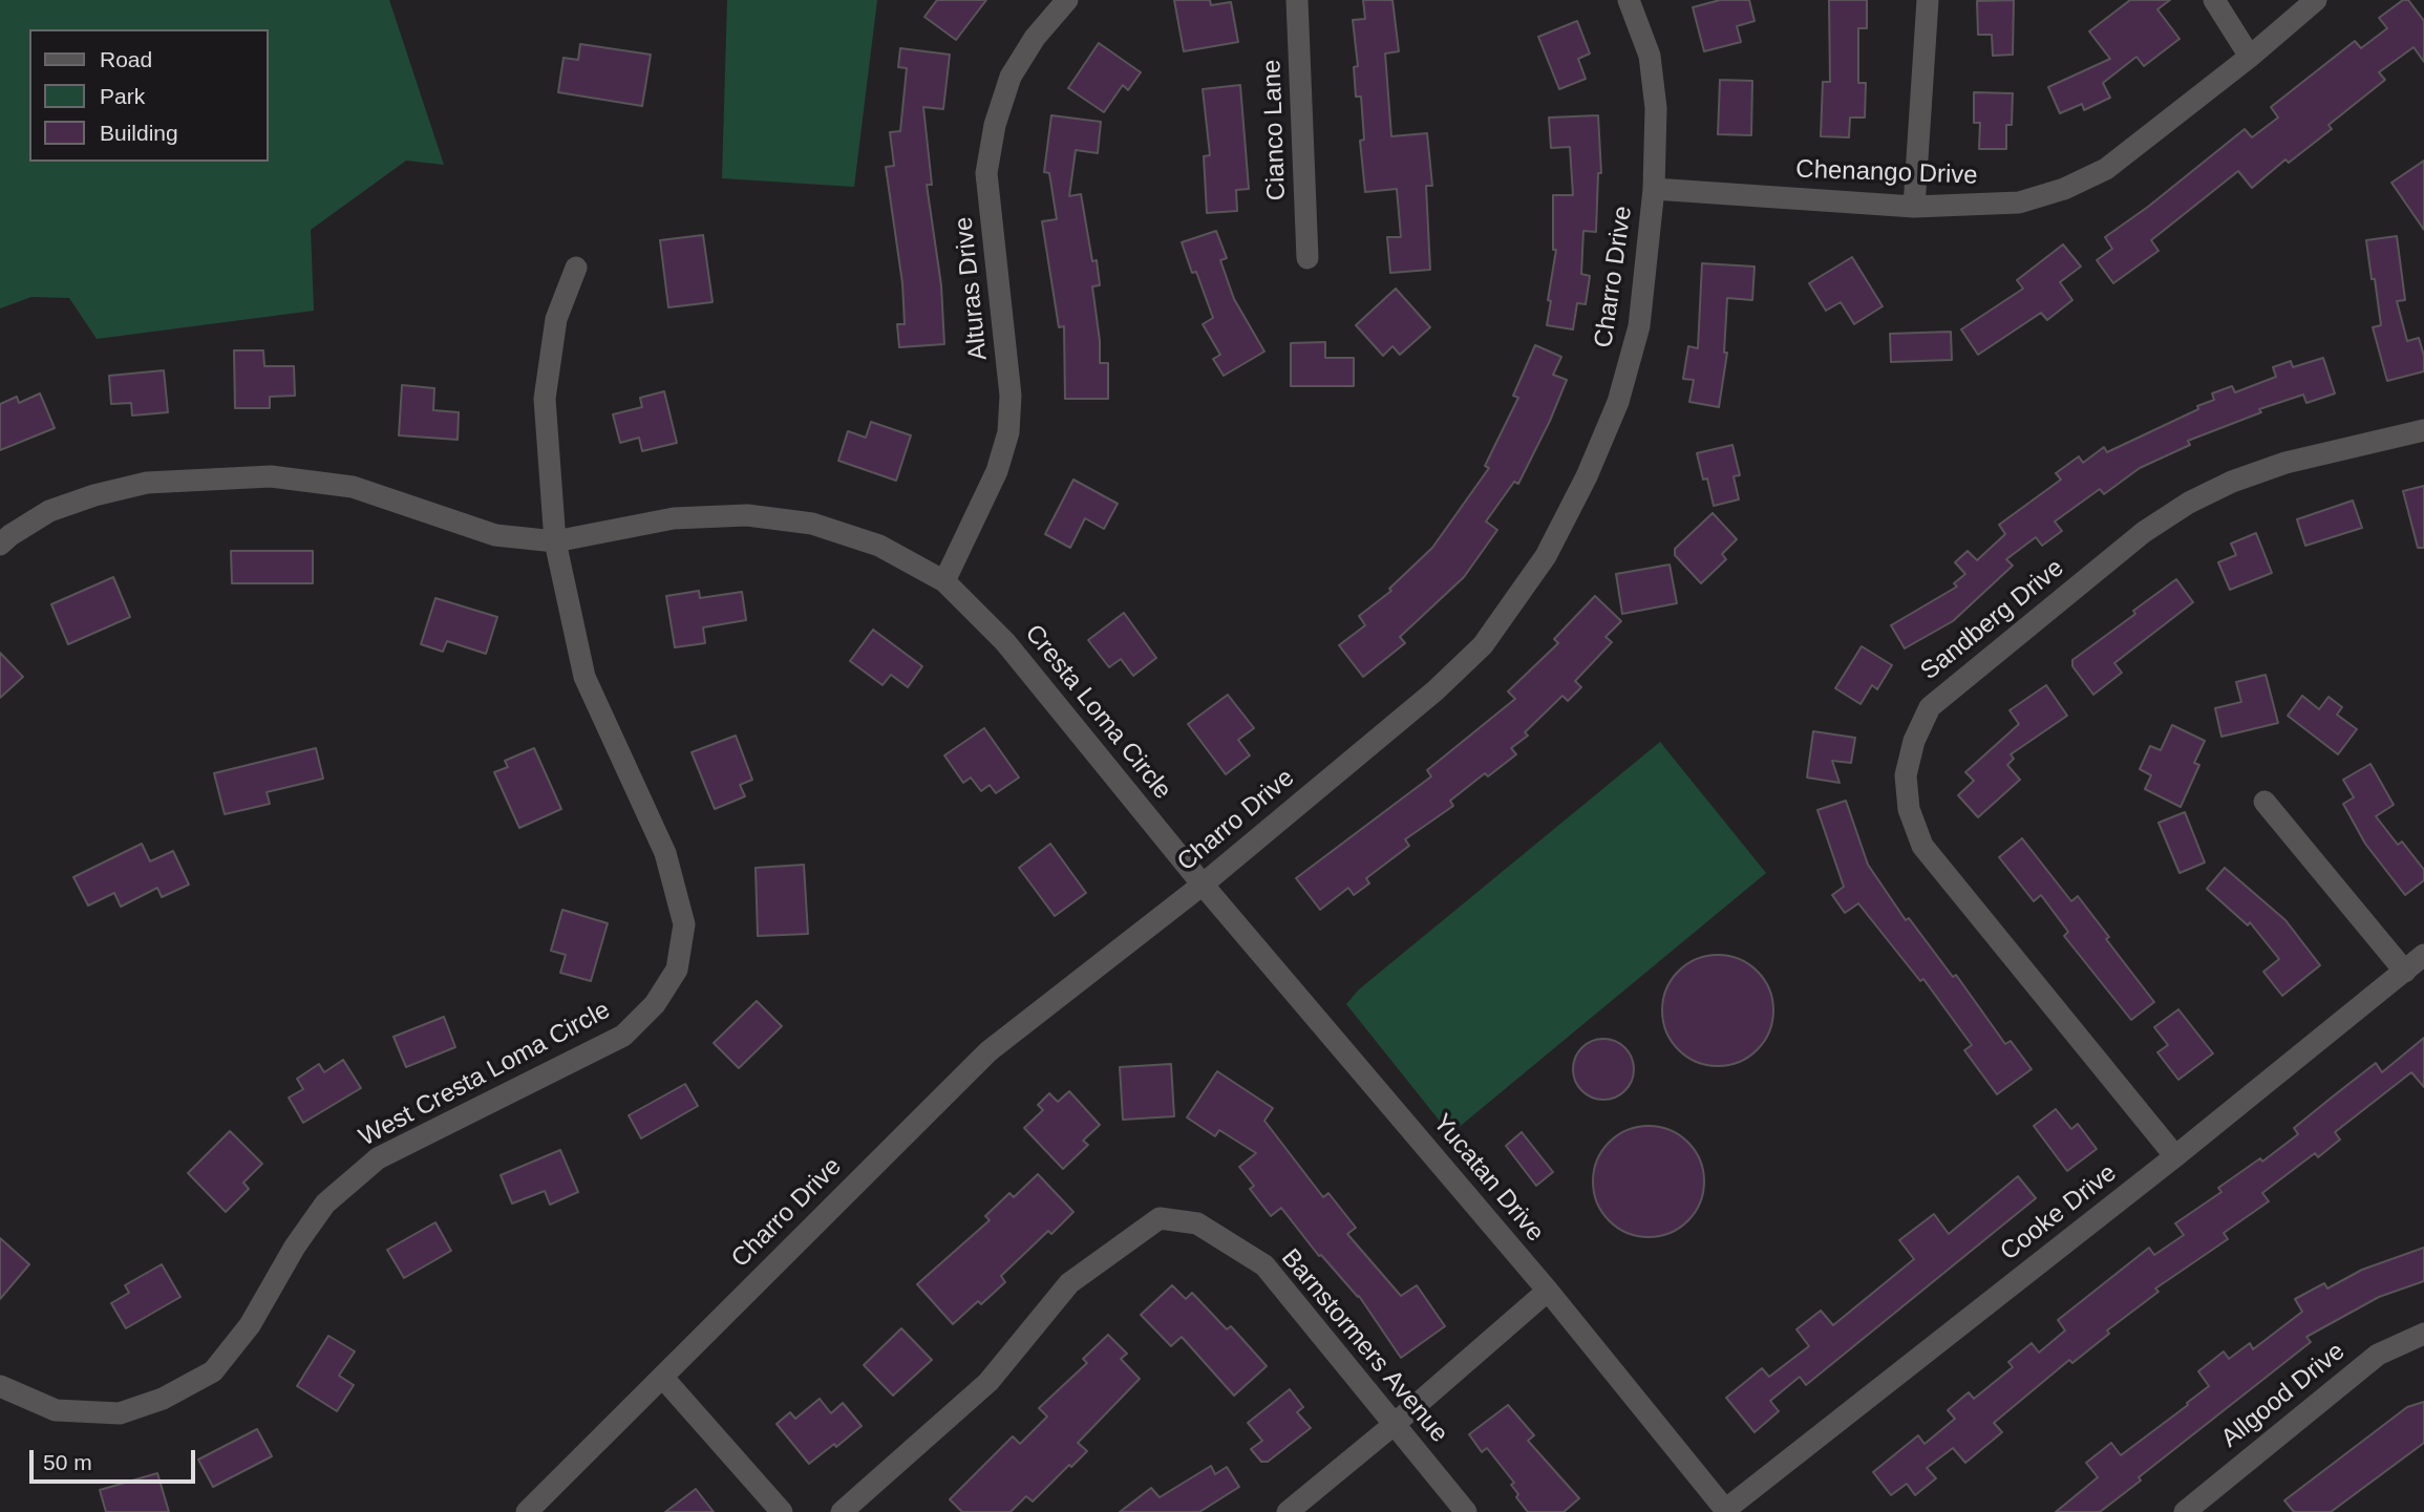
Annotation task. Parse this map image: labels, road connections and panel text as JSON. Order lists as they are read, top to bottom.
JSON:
{
  "streets": {
    "street": [
      "Cianco Lane",
      "Chenango Drive",
      "Charro Drive",
      "Alturas Drive",
      "Sandberg Drive",
      "Cresta Loma Circle",
      "West Cresta Loma Circle",
      "Yucatan Drive",
      "Cooke Drive",
      "Barnstormers Avenue",
      "Allgood Drive"
    ]
  },
  "crossings": [
    ["Chenango Drive", "Charro Drive"],
    ["Charro Drive", "Cresta Loma Circle"],
    ["Charro Drive", "Yucatan Drive"],
    ["Alturas Drive", "Cresta Loma Circle"],
    ["Sandberg Drive", "Cooke Drive"],
    ["Cresta Loma Circle", "West Cresta Loma Circle"],
    ["Cresta Loma Circle", "Yucatan Drive"],
    ["Yucatan Drive", "Cooke Drive"]
  ],
  "legend": ["Road", "Park", "Building"],
  "scale_bar": "50 m"
}
